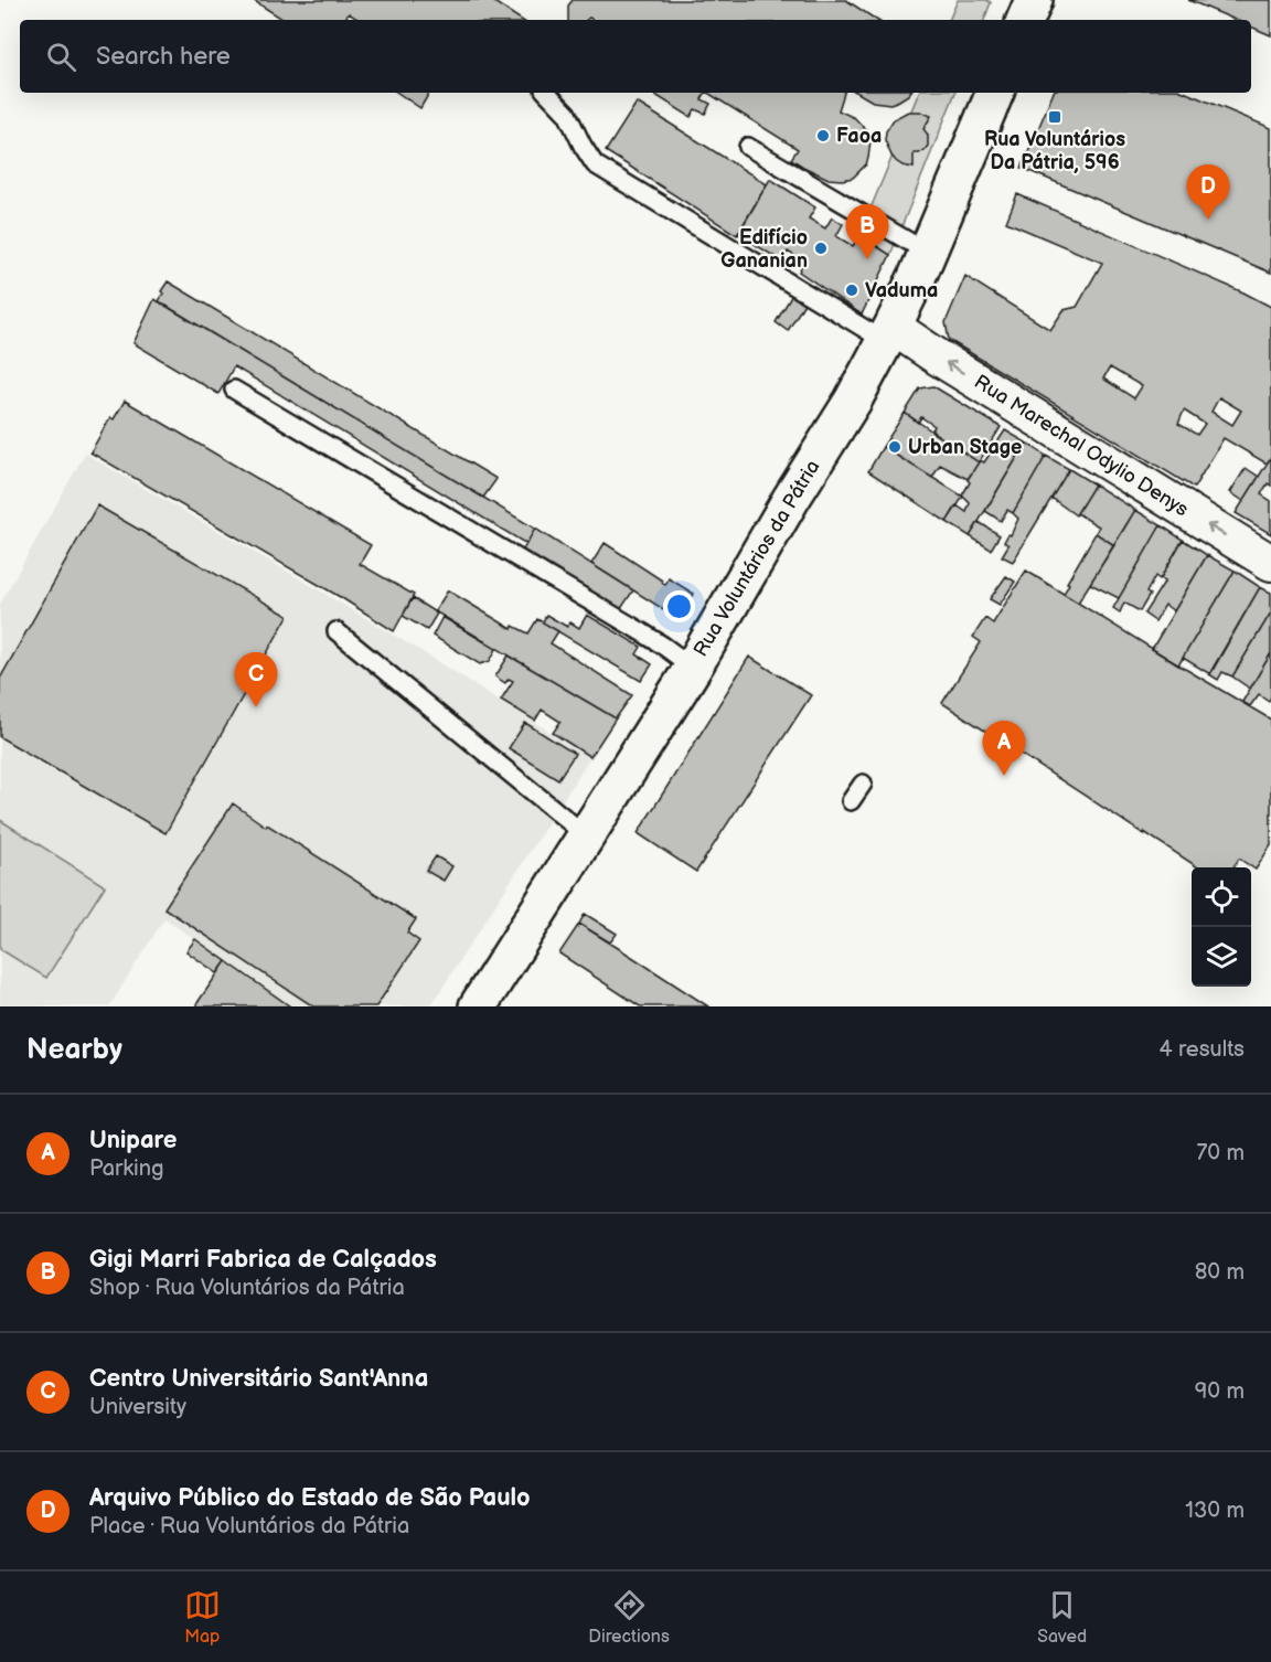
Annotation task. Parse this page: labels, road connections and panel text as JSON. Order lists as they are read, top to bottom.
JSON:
{
  "streets": {
    "main road": ["Rua Voluntários da Pátria"],
    "street": ["Rua Marechal Odylio Denys"]
  },
  "crossings": [
    ["Rua Marechal Odylio Denys", "Rua Voluntários da Pátria"]
  ],
  "one_way": ["Rua Marechal Odylio Denys"],
  "places": {
    "transit": ["Rua Voluntários Da Pátria, 596"],
    "other": [
      "Faoa",
      "Edifício Gananian",
      "Vaduma",
      "Urban Stage"
    ]
  },
  "page": {
    "search": "Search here",
    "pins": [
      "D",
      "B",
      "C",
      "A"
    ],
    "heading": ["Nearby", "4 results"],
    "list": [
      {
        "mark": "A",
        "name": "Unipare",
        "note": "Parking",
        "value": "70 m"
      },
      {
        "mark": "B",
        "name": "Gigi Marri Fabrica de Calçados",
        "note": "Shop · Rua Voluntários da Pátria",
        "value": "80 m"
      },
      {
        "mark": "C",
        "name": "Centro Universitário Sant'Anna",
        "note": "University",
        "value": "90 m"
      },
      {
        "mark": "D",
        "name": "Arquivo Público do Estado de São Paulo",
        "note": "Place · Rua Voluntários da Pátria",
        "value": "130 m"
      }
    ],
    "nav": ["Map", "Directions", "Saved"]
  }
}
